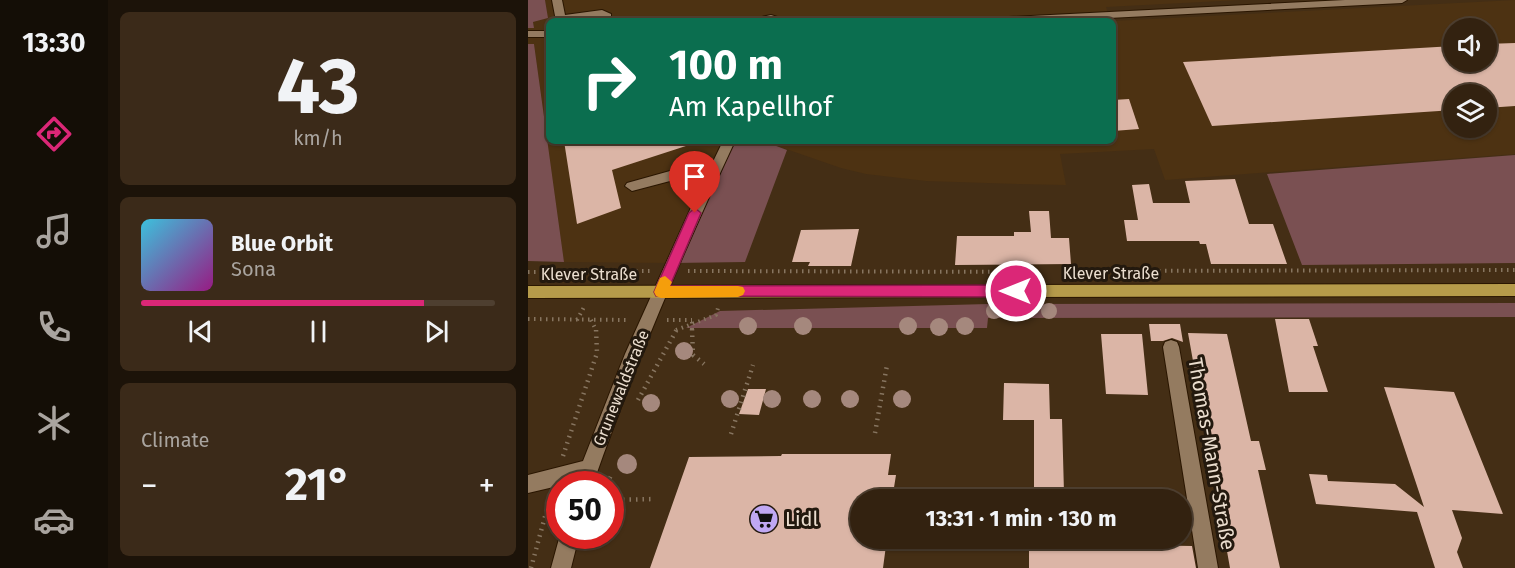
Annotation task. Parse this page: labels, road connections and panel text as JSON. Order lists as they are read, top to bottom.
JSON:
{
  "streets": {
    "main road": ["Klever Straße"],
    "street": ["Grunewaldstraße", "Thomas-Mann-Straße"]
  },
  "crossings": [
    ["Klever Straße", "Grunewaldstraße"]
  ],
  "places": {
    "supermarket": ["Lidl"]
  },
  "page": {
    "tabs": "13:30",
    "tile": [
      ["43", "km/h"],
      "Climate"
    ],
    "turn": ["100 m", "Am Kapellhof"],
    "song": ["Blue Orbit", "Sona"],
    "heat": ["−", "21°", "+"],
    "limit": "50",
    "trip": "13:31 · 1 min · 130 m"
  }
}
